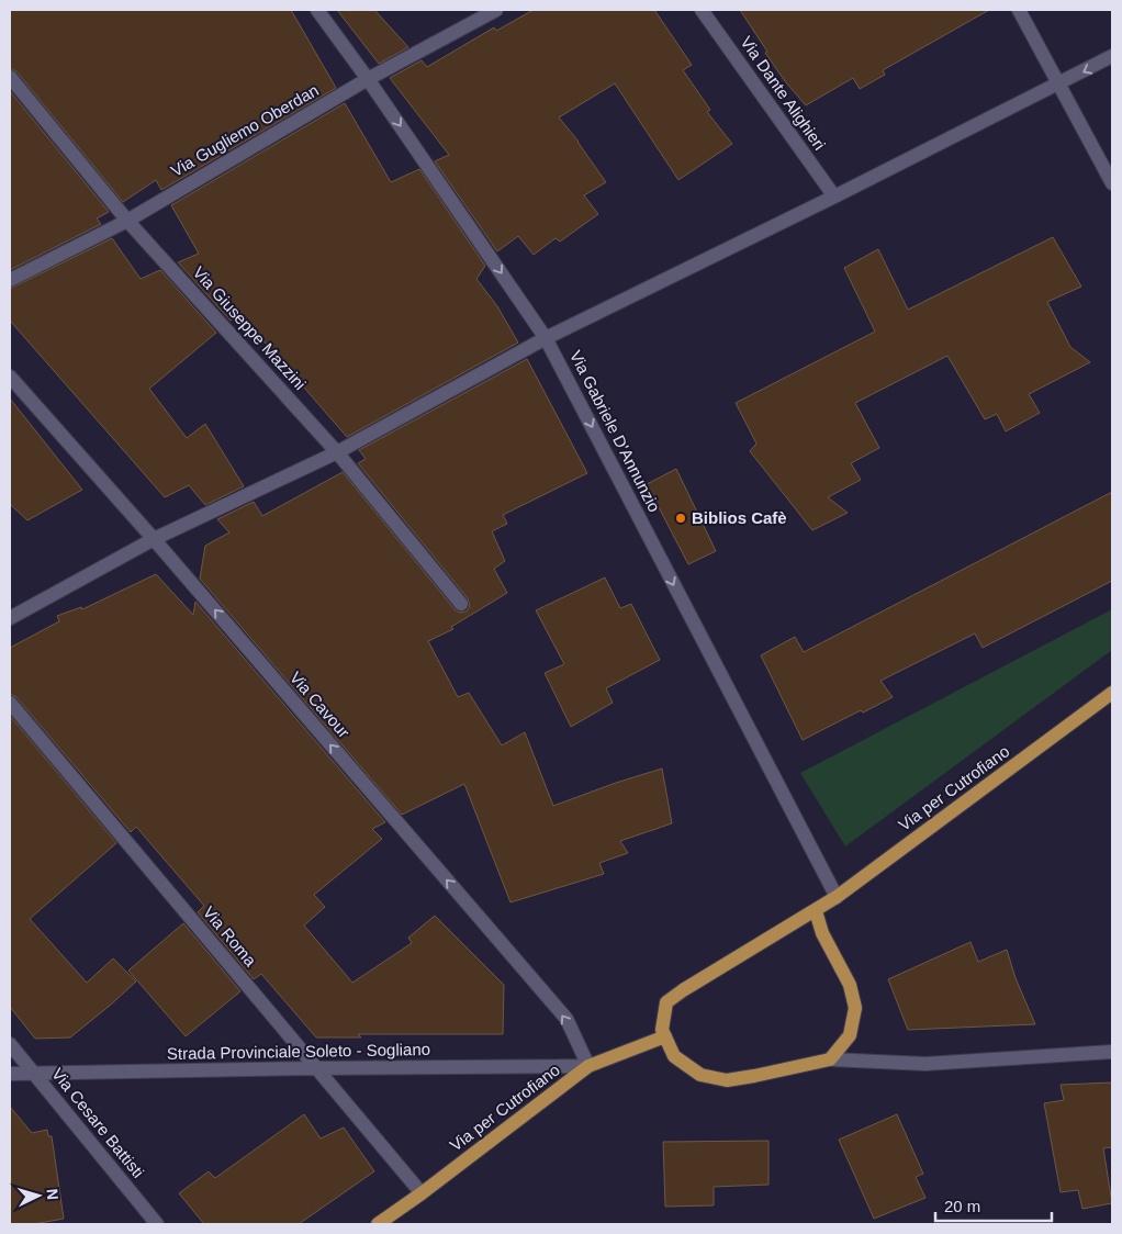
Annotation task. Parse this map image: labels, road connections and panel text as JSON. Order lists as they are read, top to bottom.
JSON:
{
  "streets": {
    "main road": ["Via per Cutrofiano"],
    "street": [
      "Via Dante Alighieri",
      "Via Gugliemo Oberdan",
      "Via Giuseppe Mazzini",
      "Via Gabriele D'Annunzio",
      "Via Cavour",
      "Via Roma",
      "Strada Provinciale Soleto - Sogliano",
      "Via Cesare Battisti"
    ]
  },
  "crossings": [
    ["Via Gugliemo Oberdan", "Via Giuseppe Mazzini"],
    ["Via Gugliemo Oberdan", "Via Gabriele D'Annunzio"],
    ["Via Gabriele D'Annunzio", "Via per Cutrofiano"],
    ["Via Cavour", "Via per Cutrofiano"],
    ["Via Cavour", "Strada Provinciale Soleto - Sogliano"],
    ["Via per Cutrofiano", "Via Roma"],
    ["Via per Cutrofiano", "Strada Provinciale Soleto - Sogliano"],
    ["Via Roma", "Strada Provinciale Soleto - Sogliano"],
    ["Strada Provinciale Soleto - Sogliano", "Via Cesare Battisti"]
  ],
  "one_way": ["Via Gabriele D'Annunzio", "Via Cavour"],
  "places": ["Biblios Cafè"],
  "scale_bar": "20 m",
  "north": "right"
}
